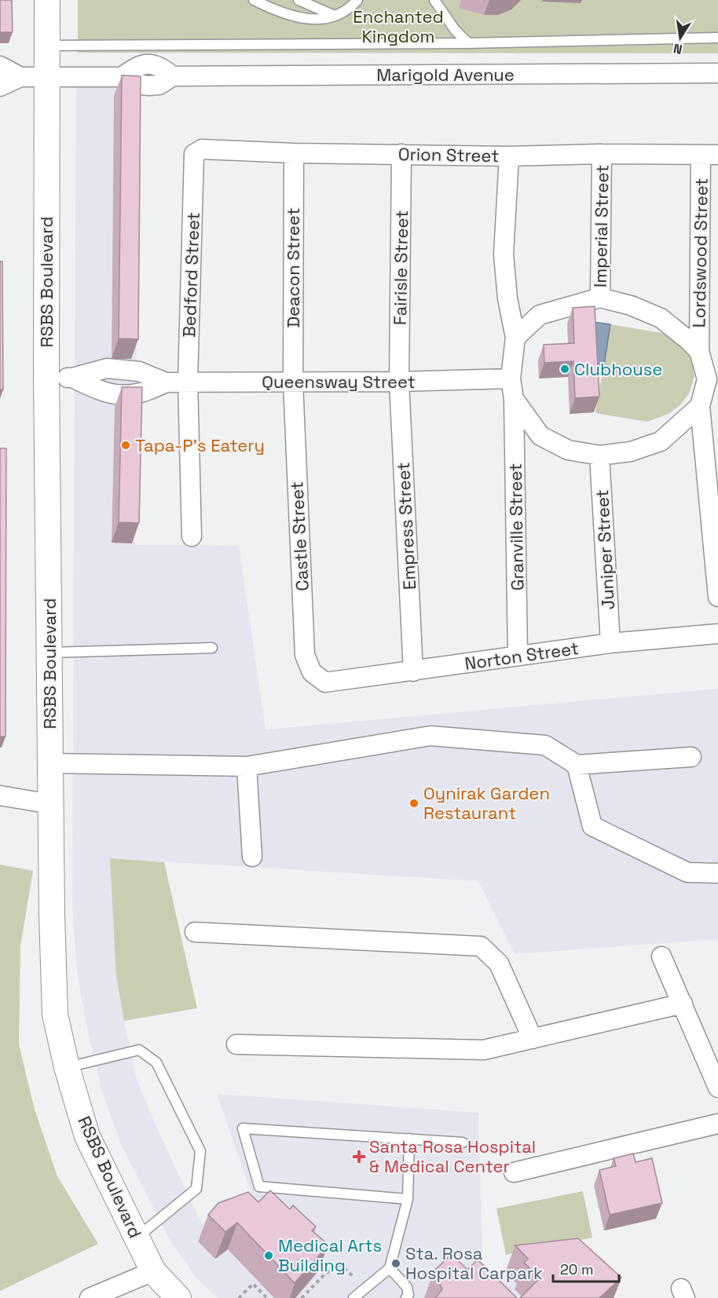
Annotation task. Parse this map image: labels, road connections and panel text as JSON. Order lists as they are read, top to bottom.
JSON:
{
  "streets": {
    "street": [
      "Marigold Avenue",
      "Orion Street",
      "Imperial Street",
      "Lordswood Street",
      "Deacon Street",
      "Fairisle Street",
      "Bedford Street",
      "RSBS Boulevard",
      "Queensway Street",
      "Empress Street",
      "Granville Street",
      "Castle Street",
      "Juniper Street",
      "Norton Street"
    ]
  },
  "crossings": [
    ["Marigold Avenue", "RSBS Boulevard"],
    ["Orion Street", "Imperial Street"],
    ["Orion Street", "Lordswood Street"],
    ["Orion Street", "Deacon Street"],
    ["Orion Street", "Fairisle Street"],
    ["Orion Street", "Bedford Street"],
    ["Deacon Street", "Queensway Street"],
    ["Deacon Street", "Castle Street"],
    ["Fairisle Street", "Queensway Street"],
    ["Fairisle Street", "Empress Street"],
    ["Bedford Street", "Queensway Street"],
    ["RSBS Boulevard", "Queensway Street"],
    ["Queensway Street", "Empress Street"],
    ["Queensway Street", "Castle Street"],
    ["Empress Street", "Norton Street"],
    ["Granville Street", "Norton Street"],
    ["Castle Street", "Norton Street"],
    ["Juniper Street", "Norton Street"]
  ],
  "parks": ["Enchanted Kingdom"],
  "places": {
    "other": [
      "Clubhouse",
      "Tapa-P's Eatery",
      "Oynirak Garden Restaurant",
      "Medical Arts Building",
      "Sta. Rosa Hospital Carpark"
    ],
    "health": ["Santa Rosa Hospital & Medical Center"]
  },
  "scale_bar": "20 m",
  "north": "bottom"
}
